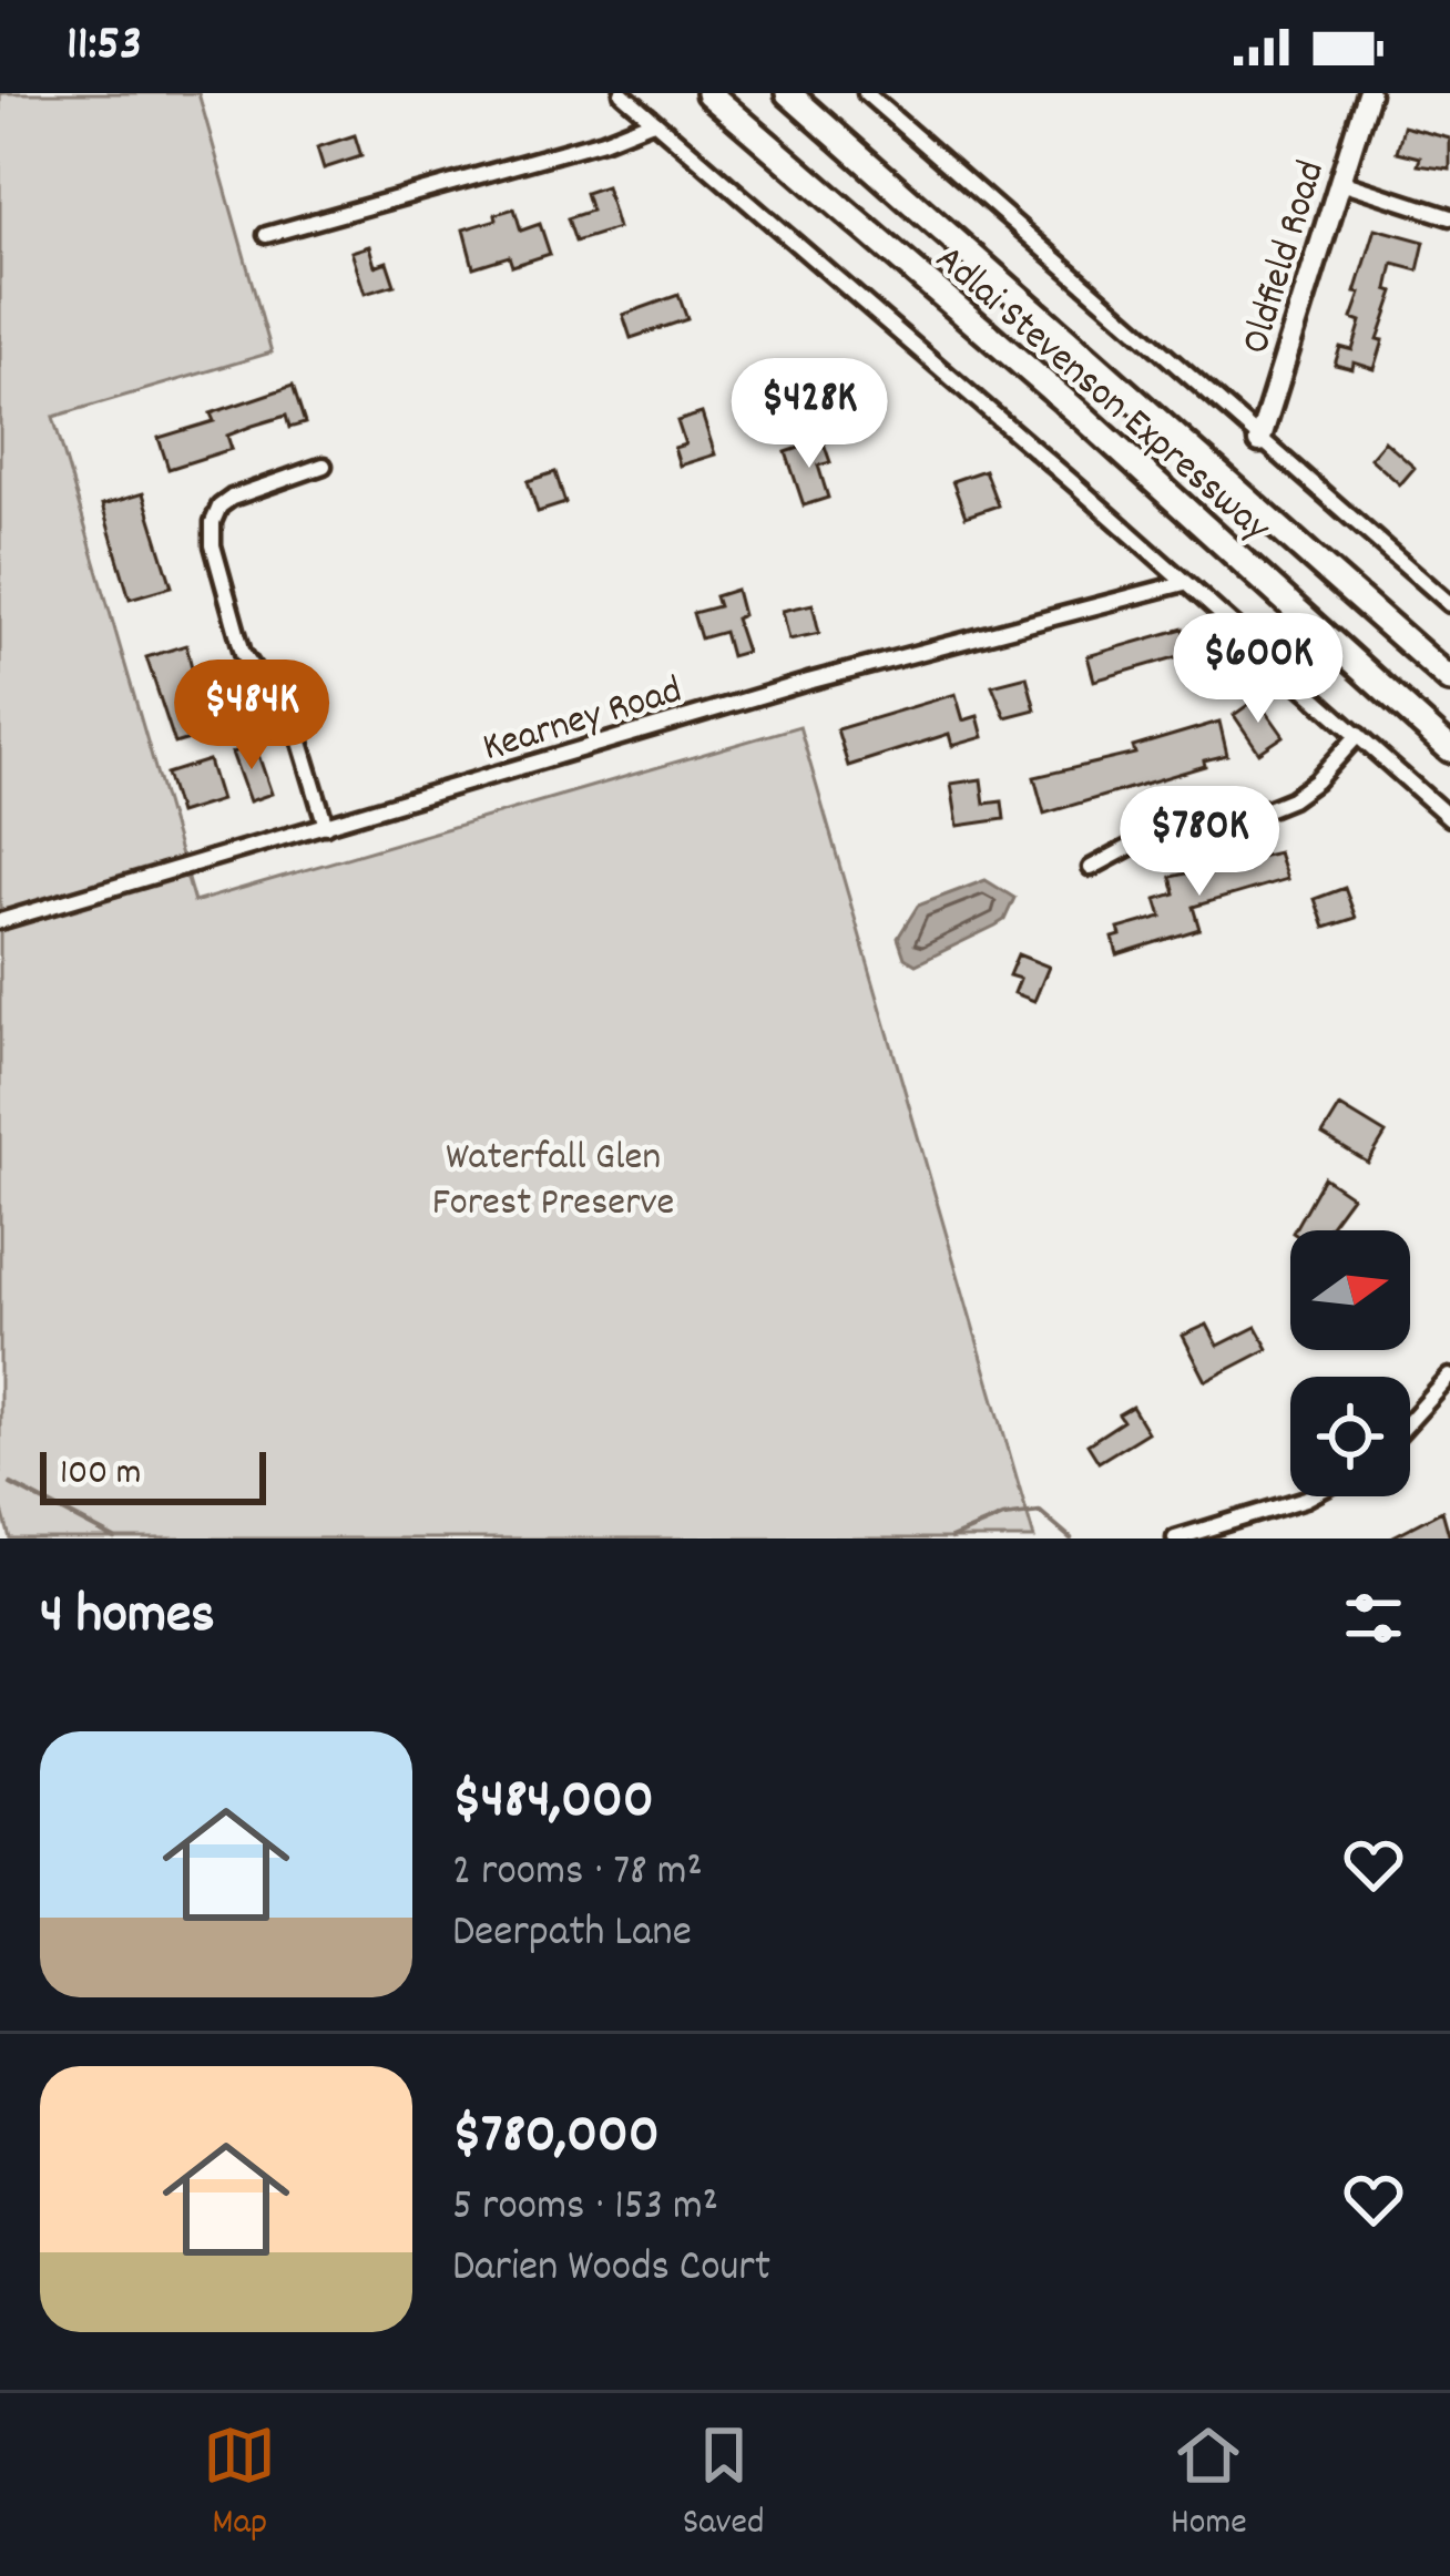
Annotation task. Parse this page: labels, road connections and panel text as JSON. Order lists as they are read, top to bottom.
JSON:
{
  "streets": {
    "highway": ["Adlai Stevenson Expressway"],
    "street": ["Oldfield Road", "Kearney Road"]
  },
  "parks": ["Waterfall Glen Forest Preserve"],
  "scale_bar": "100 m",
  "north": "right",
  "page": {
    "status": "11:53",
    "price": [
      "$428K",
      "$600K",
      "$484K",
      "$780K"
    ],
    "scale": "100 m",
    "heading": "4 homes",
    "list": [
      {
        "name": "$484,000",
        "note": "2 rooms · 78 m² · Deerpath Lane"
      },
      {
        "name": "$780,000",
        "note": "5 rooms · 153 m² · Darien Woods Court"
      }
    ],
    "tabs": ["Map", "Saved", "Home"]
  }
}
